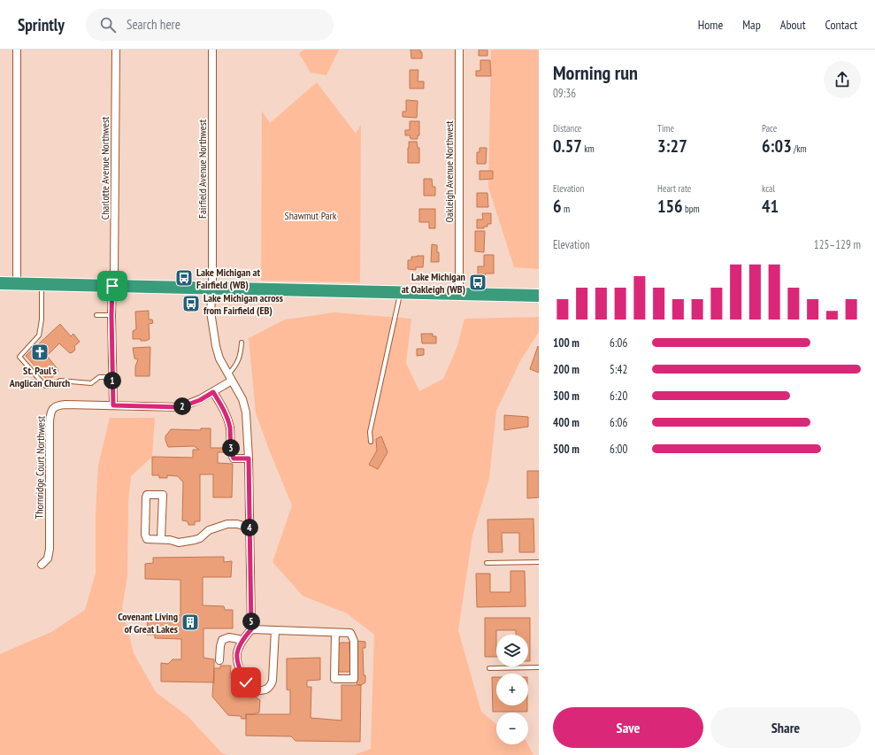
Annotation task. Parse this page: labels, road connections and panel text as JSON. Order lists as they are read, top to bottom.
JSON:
{
  "streets": {
    "street": [
      "Charlotte Avenue Northwest",
      "Fairfield Avenue Northwest",
      "Oakleigh Avenue Northwest",
      "Thornridge Court Northwest"
    ]
  },
  "crossings": [
    ["Charlotte Avenue Northwest", "Thornridge Court Northwest"]
  ],
  "parks": ["Shawmut Park"],
  "places": {
    "bus stop": ["Lake Michigan at Fairfield (WB)", "Lake Michigan at Oakleigh (WB)", "Lake Michigan across from Fairfield (EB)"],
    "church": ["St. Paul's Anglican Church"],
    "building": ["Covenant Living of Great Lakes"]
  },
  "page": {
    "header": "Sprintly",
    "search": "Search here",
    "nav": [
      "Home",
      "Map",
      "About",
      "Contact"
    ],
    "heading": ["Morning run", "09:36"],
    "stats": [
      ["Distance", "0.57 km"],
      ["Time", "3:27"],
      ["Pace", "6:03 /km"],
      ["Elevation", "6 m"],
      ["Heart rate", "156 bpm"],
      ["kcal", "41"]
    ],
    "chart": ["Elevation", "125–129 m"],
    "list": [
      {
        "name": "100 m",
        "note": "6:06"
      },
      {
        "name": "200 m",
        "note": "5:42"
      },
      {
        "name": "300 m",
        "note": "6:20"
      },
      {
        "name": "400 m",
        "note": "6:06"
      },
      {
        "name": "500 m",
        "note": "6:00"
      }
    ],
    "pins": [
      "1",
      "2",
      "3",
      "4",
      "5"
    ],
    "map_buttons": ["+", "−"],
    "buttons": ["Save", "Share"]
  }
}
